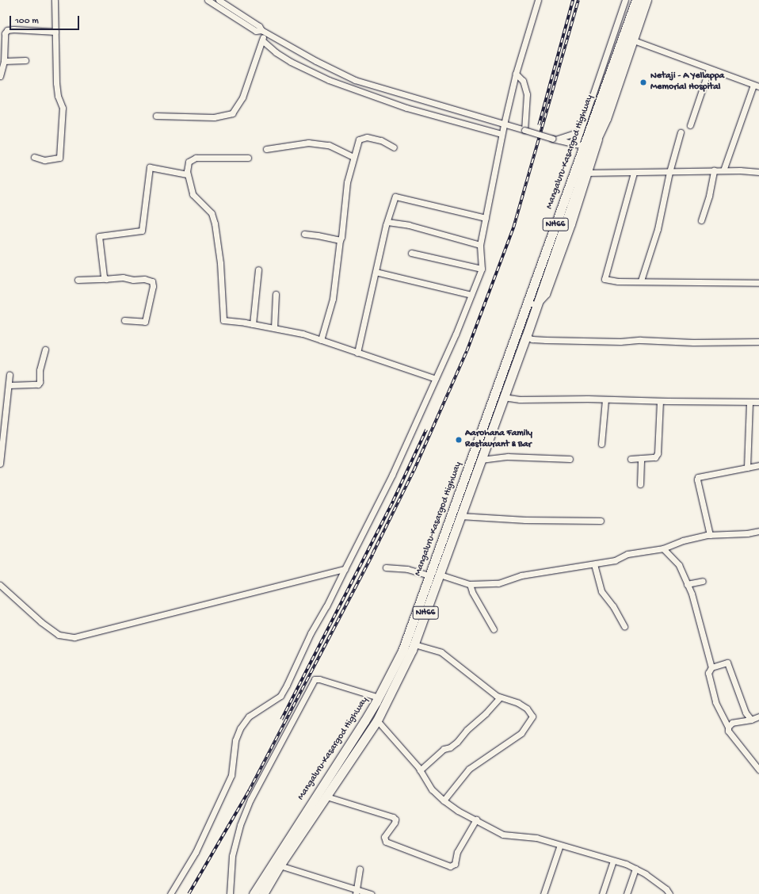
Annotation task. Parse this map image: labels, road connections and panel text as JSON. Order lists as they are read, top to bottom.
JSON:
{
  "streets": {
    "highway": ["Mangaluru-Kasargod Highway", "NH66"]
  },
  "places": ["Netaji - A Yellappa Memorial Hospital", "Aarohana Family Restaurant & Bar"],
  "scale_bar": "100 m"
}
